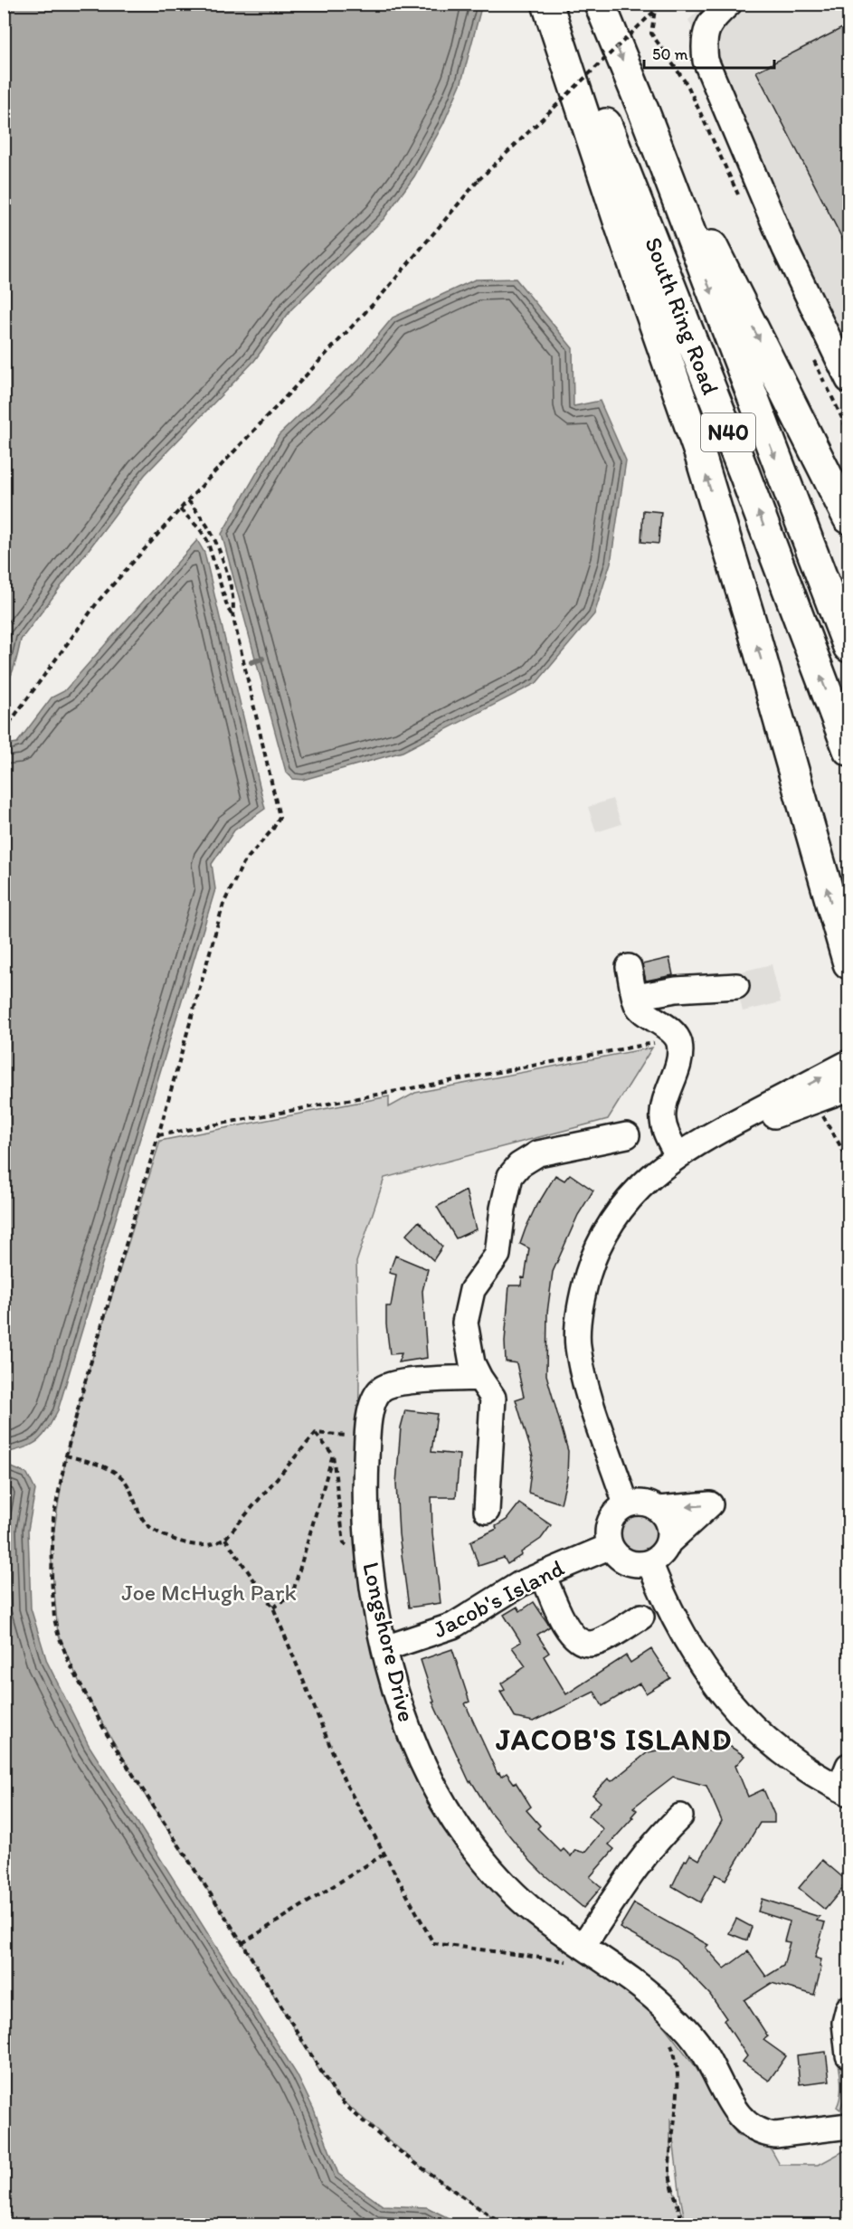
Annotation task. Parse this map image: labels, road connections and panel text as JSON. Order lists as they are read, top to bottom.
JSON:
{
  "streets": {
    "highway": ["South Ring Road", "N40"],
    "street": ["Jacob's Island", "Longshore Drive"]
  },
  "crossings": [
    ["Jacob's Island", "Longshore Drive"]
  ],
  "districts": ["JACOB'S ISLAND"],
  "parks": ["Joe McHugh Park"],
  "scale_bar": "50 m"
}
